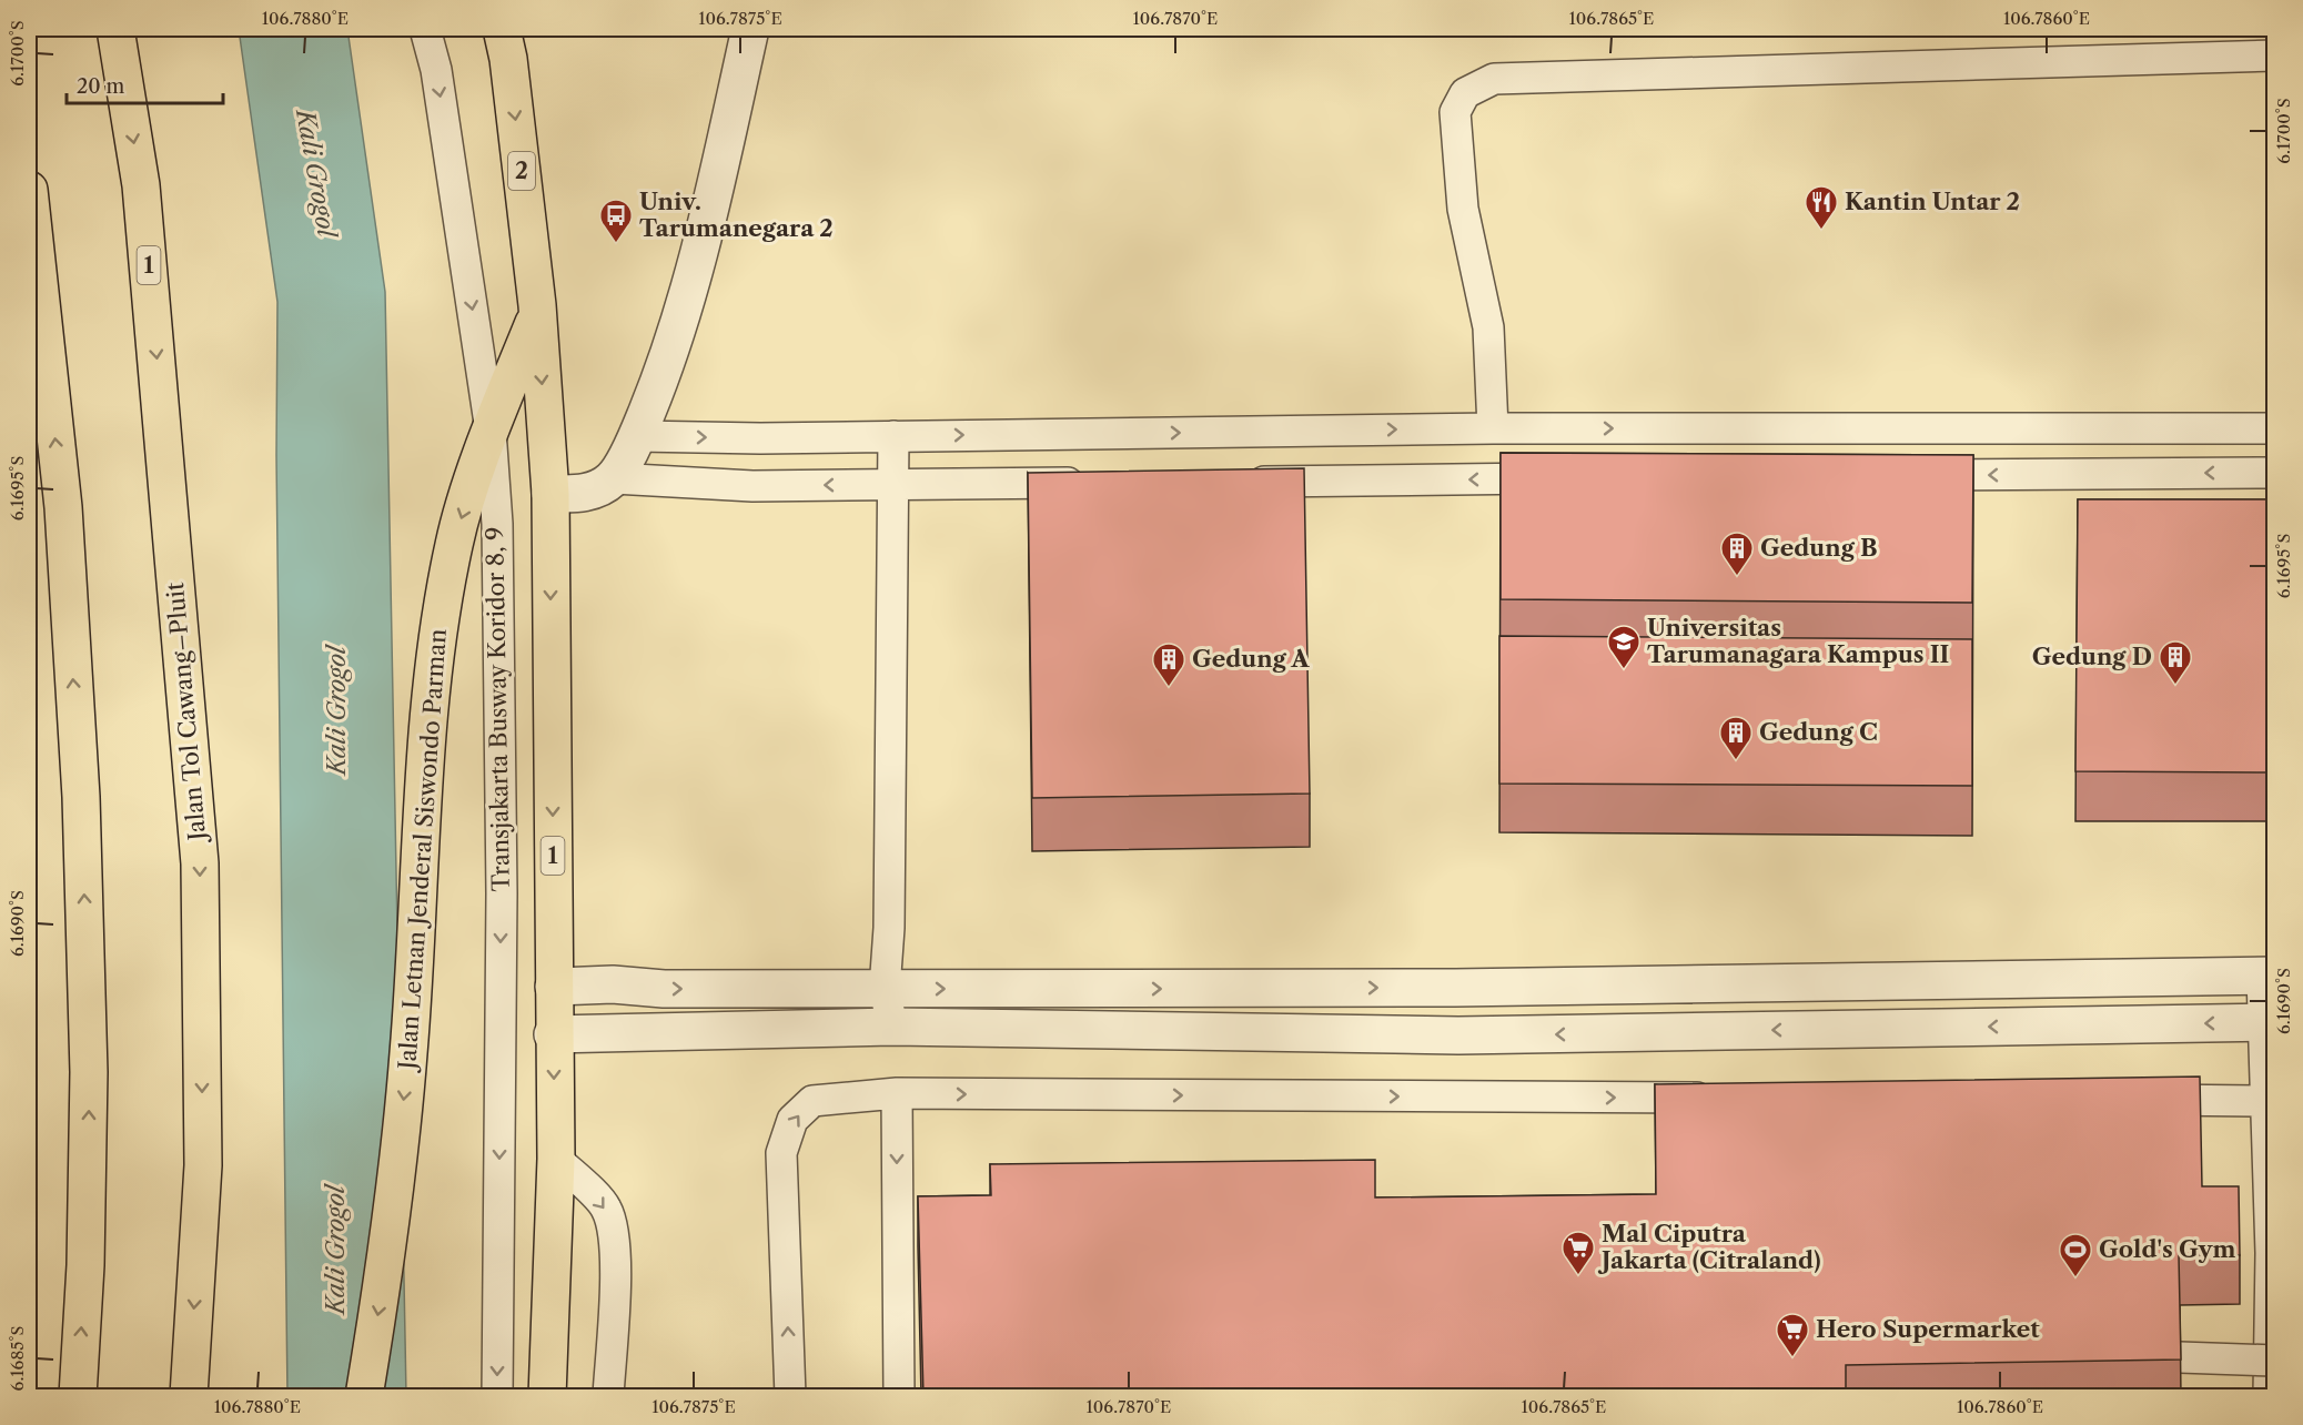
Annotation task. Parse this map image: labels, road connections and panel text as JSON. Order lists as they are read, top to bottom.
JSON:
{
  "streets": {
    "highway": [
      "2",
      "1",
      "Jalan Tol Cawang–Pluit",
      "Jalan Letnan Jenderal Siswondo Parman"
    ],
    "lane": ["Transjakarta Busway Koridor 8, 9"]
  },
  "crossings": [
    ["Transjakarta Busway Koridor 8, 9", "Jalan Letnan Jenderal Siswondo Parman"]
  ],
  "one_way": ["Transjakarta Busway Koridor 8, 9"],
  "water": ["Kali Grogol"],
  "places": {
    "restaurant": ["Kantin Untar 2"],
    "bus stop": ["Univ. Tarumanegara 2"],
    "building": [
      "Gedung B",
      "Gedung D",
      "Gedung A",
      "Gedung C"
    ],
    "school or university": ["Universitas Tarumanagara Kampus II"],
    "supermarket": ["Mal Ciputra Jakarta (Citraland)", "Hero Supermarket"],
    "sports": ["Gold's Gym"]
  },
  "scale_bar": "20 m",
  "coordinates": [
    "106.7880°E",
    "106.7875°E",
    "106.7870°E",
    "106.7865°E",
    "106.7860°E",
    "6.1700°S",
    "6.1695°S",
    "6.1690°S",
    "6.1685°S"
  ]
}
